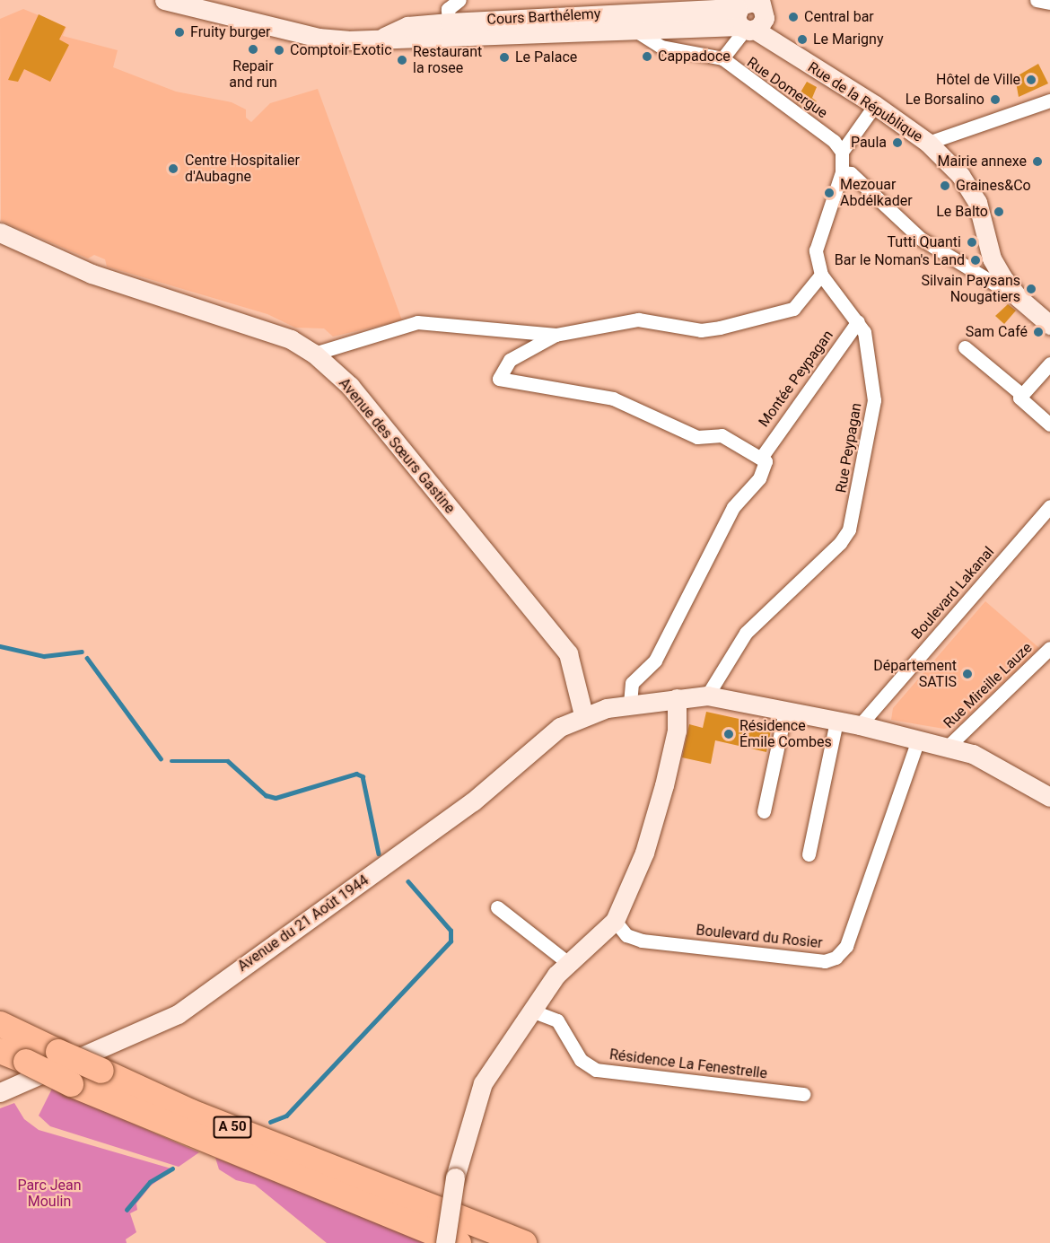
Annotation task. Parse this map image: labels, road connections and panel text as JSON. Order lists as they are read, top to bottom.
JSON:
{
  "streets": {
    "highway": ["A 50"],
    "main road": [
      "Cours Barthélemy",
      "Rue de la République",
      "Avenue des Sœurs Gastine",
      "Avenue du 21 Août 1944"
    ],
    "street": [
      "Rue Domergue",
      "Montée Peypagan",
      "Rue Peypagan",
      "Boulevard Lakanal",
      "Rue Mireille Lauze",
      "Boulevard du Rosier",
      "Résidence La Fenestrelle"
    ]
  },
  "crossings": [
    ["Cours Barthélemy", "Rue de la République"],
    ["Rue Domergue", "Rue Peypagan"],
    ["Montée Peypagan", "Rue Peypagan"],
    ["Avenue des Sœurs Gastine", "Avenue du 21 Août 1944"]
  ],
  "parks": ["Parc Jean Moulin"],
  "places": [
    "Central bar",
    "Fruity burger",
    "Le Marigny",
    "Repair and run",
    "Comptoir Exotic",
    "Cappadoce",
    "Le Palace",
    "Restaurant la rosee",
    "Hôtel de Ville",
    "Le Borsalino",
    "Paula",
    "Mairie annexe",
    "Centre Hospitalier d'Aubagne",
    "Graines&Co",
    "Mezouar Abdélkader",
    "Le Balto",
    "Tutti Quanti",
    "Bar le Noman's Land",
    "Silvain Paysans Nougatiers",
    "Sam Café",
    "Département SATIS",
    "Résidence Émile Combes"
  ]
}
